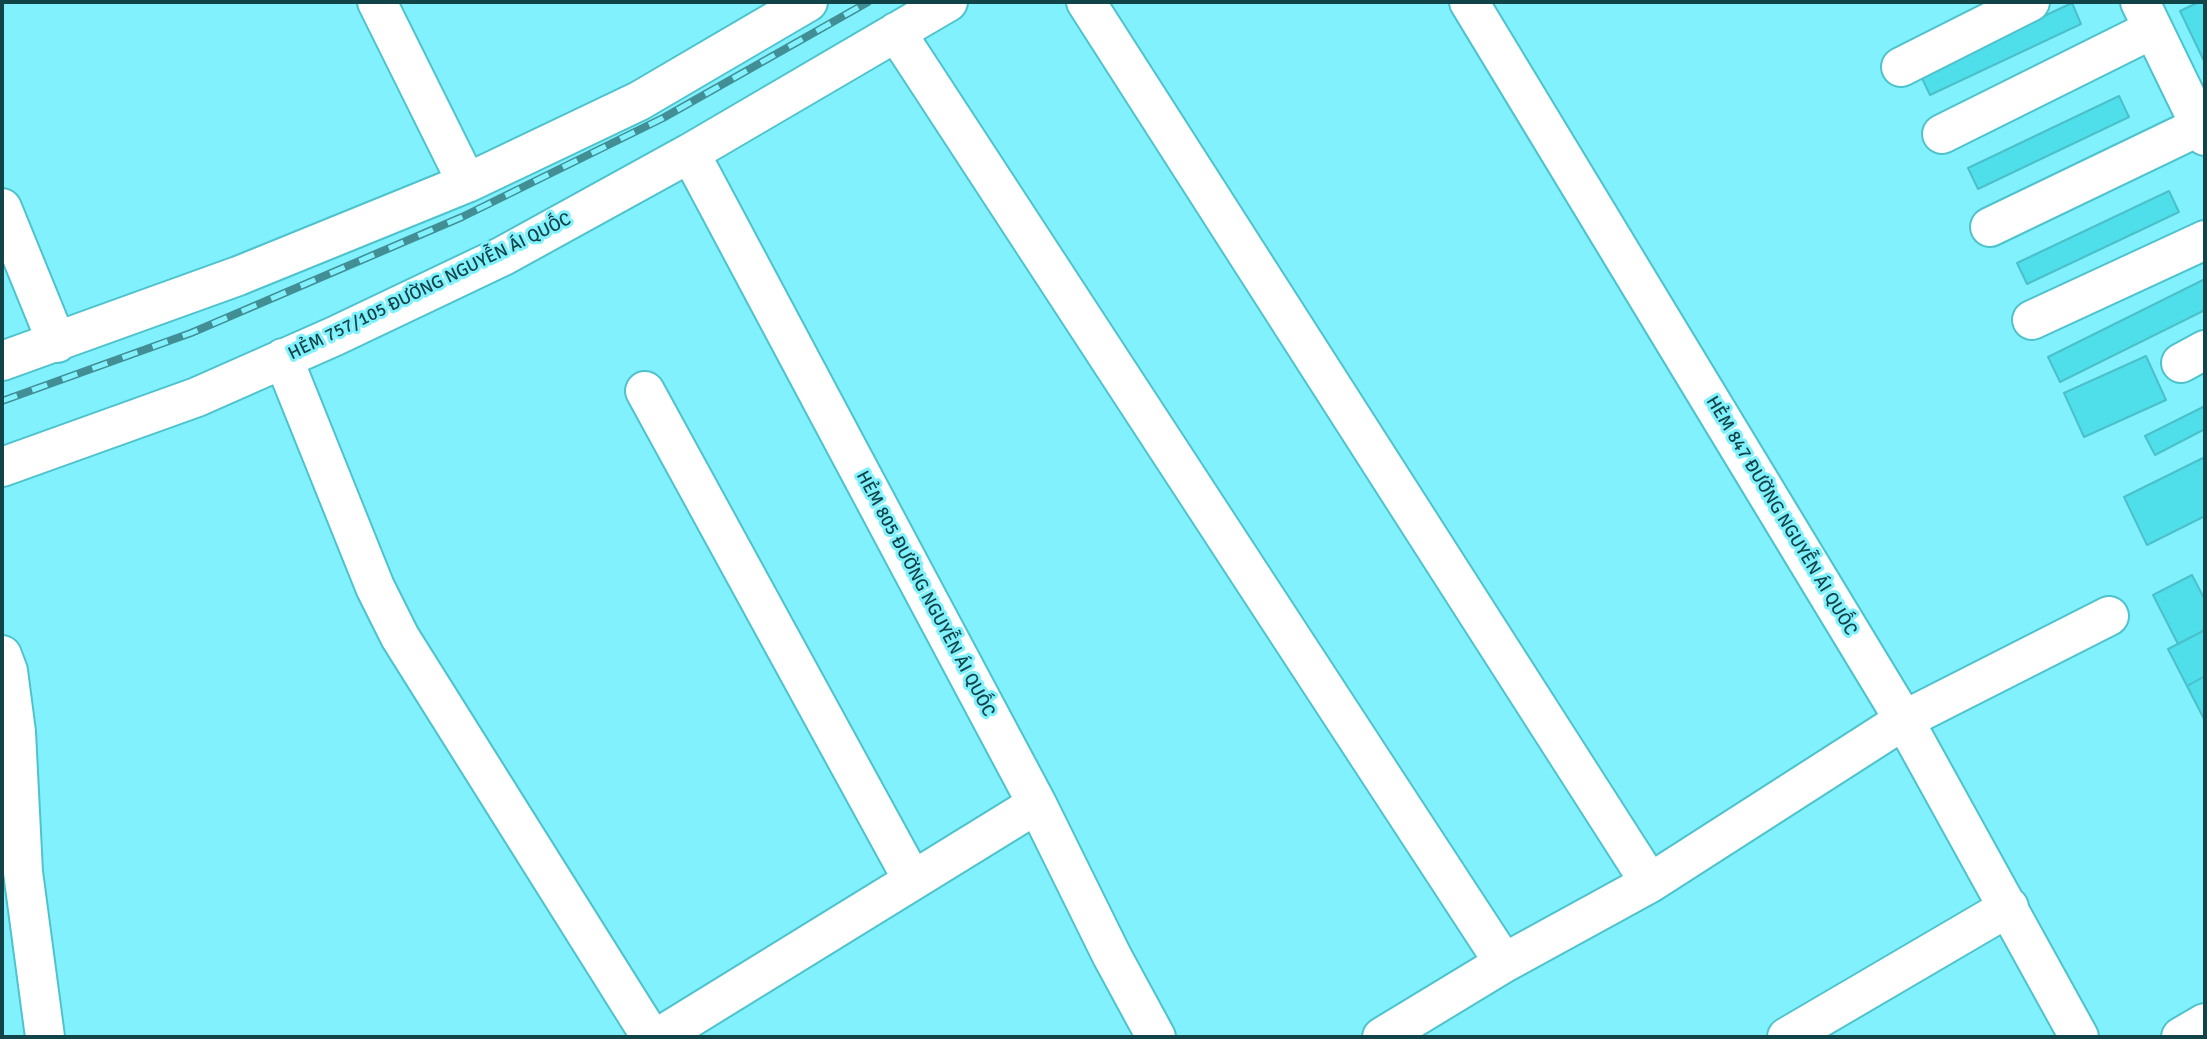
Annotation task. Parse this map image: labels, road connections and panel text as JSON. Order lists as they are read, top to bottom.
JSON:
{
  "streets": {
    "street": ["HẺM 757/105 ĐƯỜNG NGUYỄN ÁI QUỐC", "HẺM 847 ĐƯỜNG NGUYỄN ÁI QUỐC", "HẺM 805 ĐƯỜNG NGUYỄN ÁI QUỐC"]
  },
  "crossings": [
    ["HẺM 757/105 ĐƯỜNG NGUYỄN ÁI QUỐC", "HẺM 805 ĐƯỜNG NGUYỄN ÁI QUỐC"]
  ]
}
